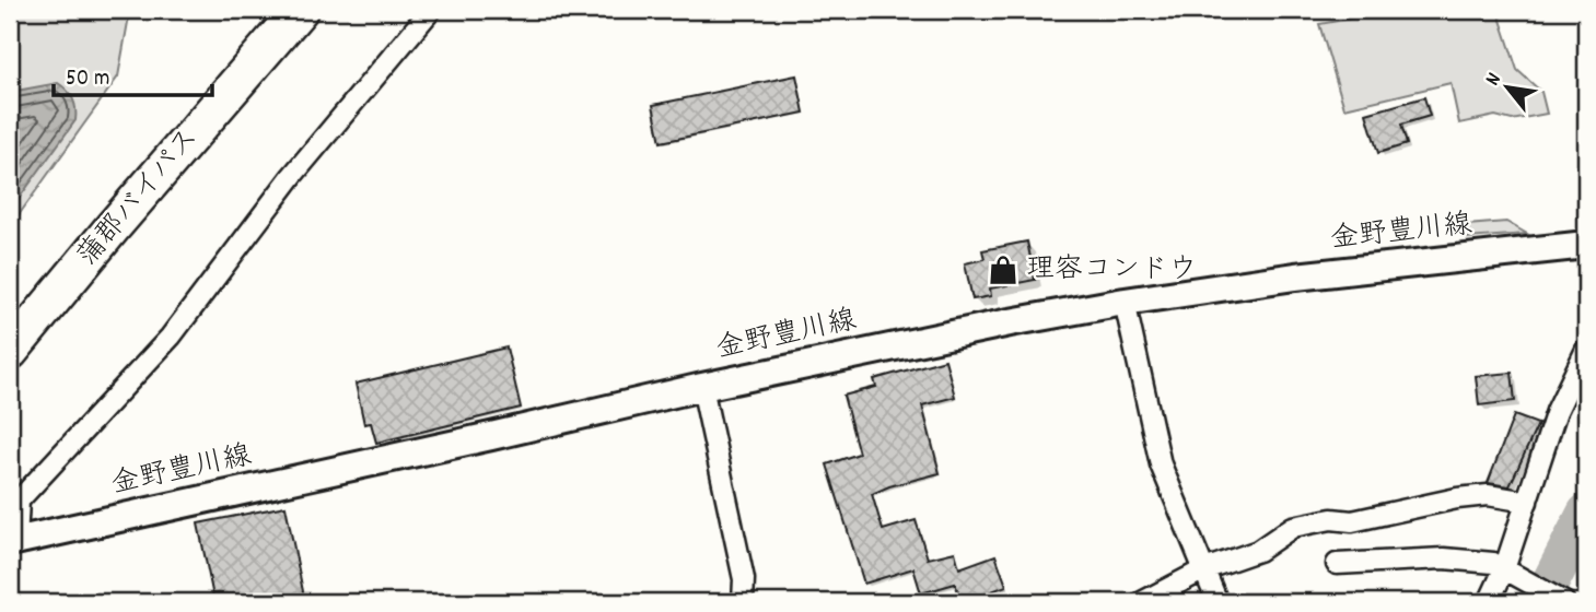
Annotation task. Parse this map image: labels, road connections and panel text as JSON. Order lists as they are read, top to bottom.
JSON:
{
  "streets": {
    "highway": ["蒲郡バイパス"],
    "main road": ["金野豊川線"]
  },
  "places": {
    "shop": ["理容コンドウ"]
  },
  "scale_bar": "50 m",
  "north": "top left"
}
